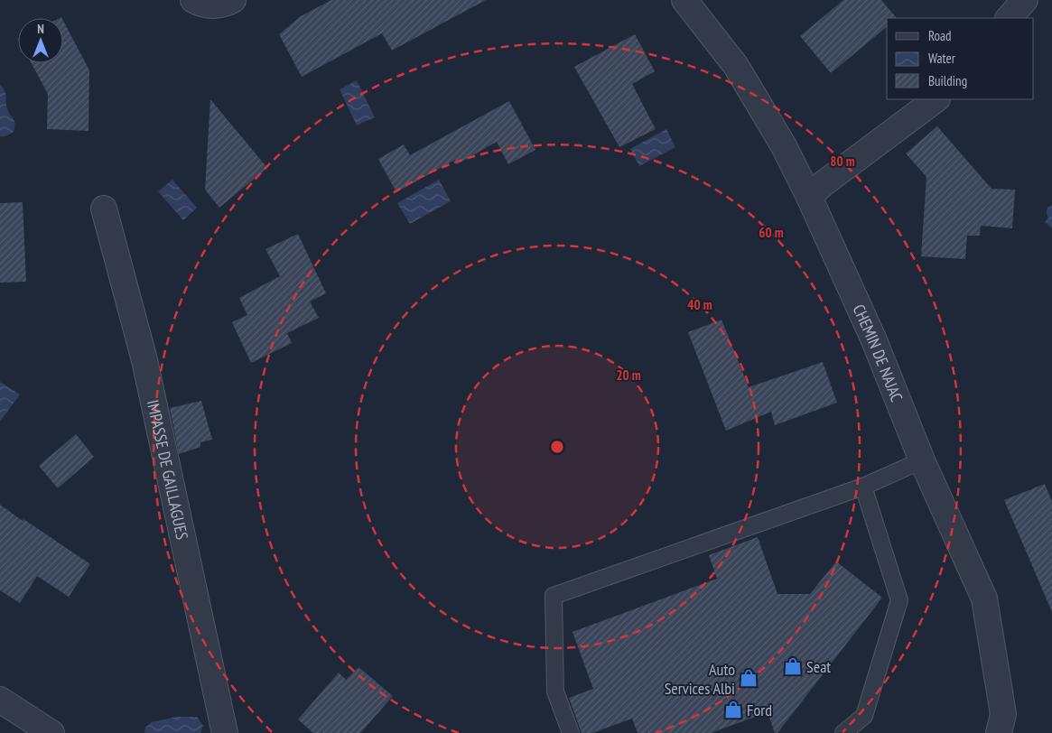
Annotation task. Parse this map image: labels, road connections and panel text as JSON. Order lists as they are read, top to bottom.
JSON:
{
  "streets": {
    "street": ["CHEMIN DE NAJAC", "IMPASSE DE GAILLAGUES"]
  },
  "places": {
    "shop": ["Seat", "Auto Services Albi", "Ford"]
  },
  "legend": ["Road", "Water", "Building"],
  "north": "top",
  "rings": [
    "80 m",
    "60 m",
    "40 m",
    "20 m"
  ]
}
